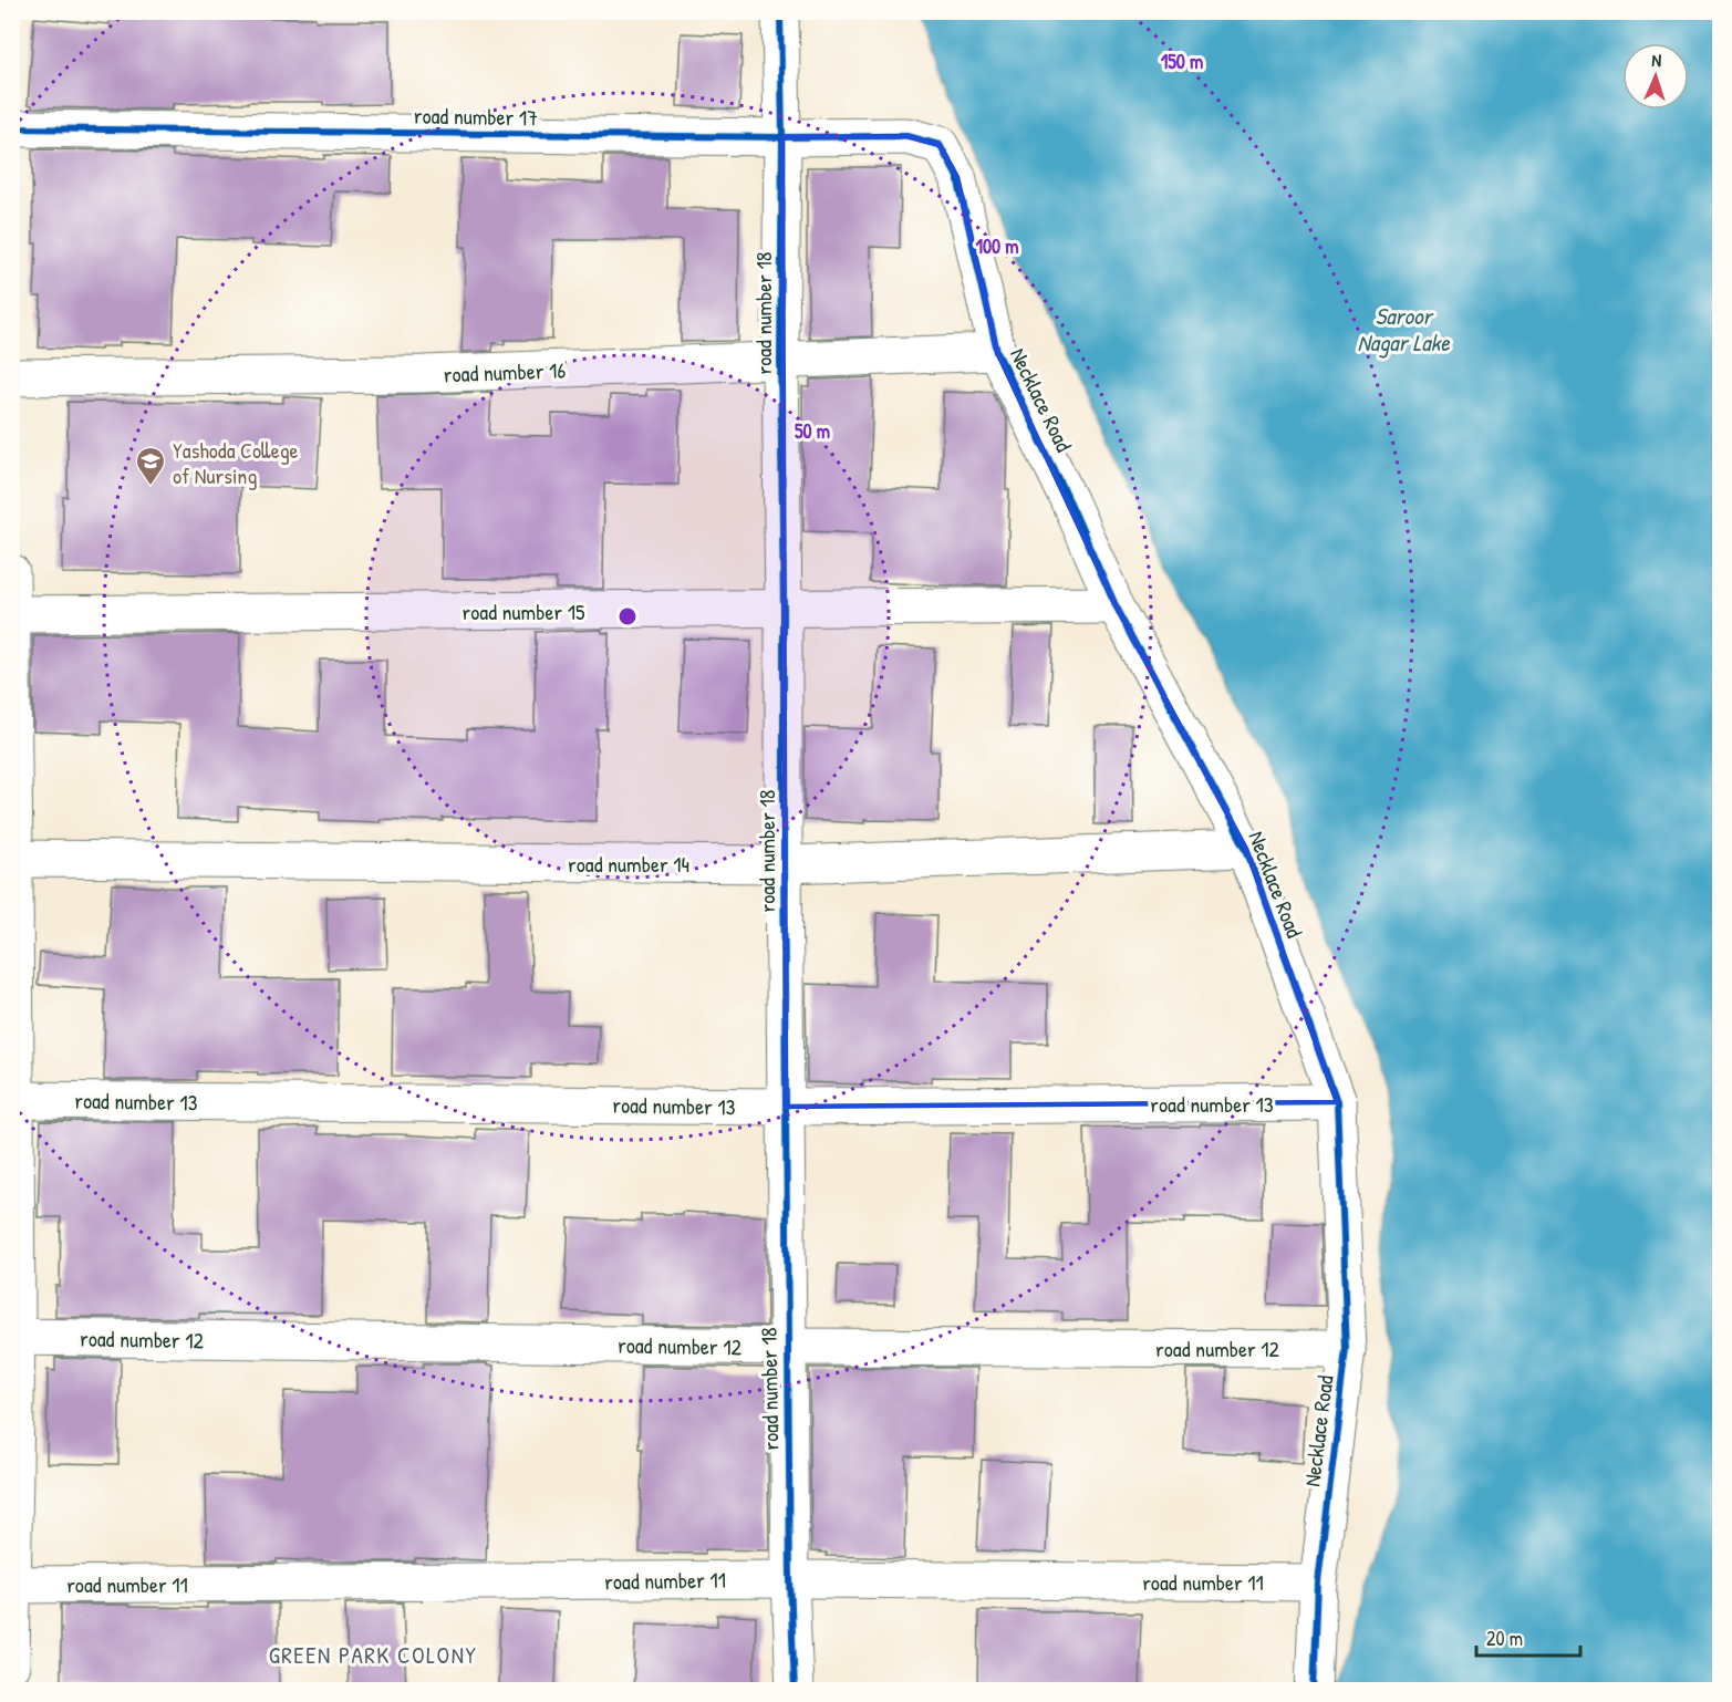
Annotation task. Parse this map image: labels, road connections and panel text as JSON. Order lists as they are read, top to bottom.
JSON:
{
  "streets": {
    "street": [
      "road number 17",
      "road number 18",
      "road number 16",
      "Necklace Road",
      "road number 15",
      "road number 14",
      "road number 13",
      "road number 12",
      "road number 11"
    ]
  },
  "crossings": [
    ["road number 17", "road number 18"],
    ["road number 17", "Necklace Road"],
    ["road number 18", "road number 16"],
    ["road number 18", "road number 15"],
    ["road number 18", "road number 14"],
    ["road number 18", "road number 13"],
    ["road number 18", "road number 12"],
    ["road number 18", "road number 11"],
    ["road number 16", "Necklace Road"],
    ["Necklace Road", "road number 15"],
    ["Necklace Road", "road number 14"],
    ["Necklace Road", "road number 13"],
    ["Necklace Road", "road number 12"],
    ["Necklace Road", "road number 11"]
  ],
  "districts": ["GREEN PARK COLONY"],
  "water": ["Saroor Nagar Lake"],
  "places": {
    "school or university": ["Yashoda College of Nursing"]
  },
  "scale_bar": "20 m",
  "north": "top",
  "rings": ["150 m", "100 m", "50 m"]
}
